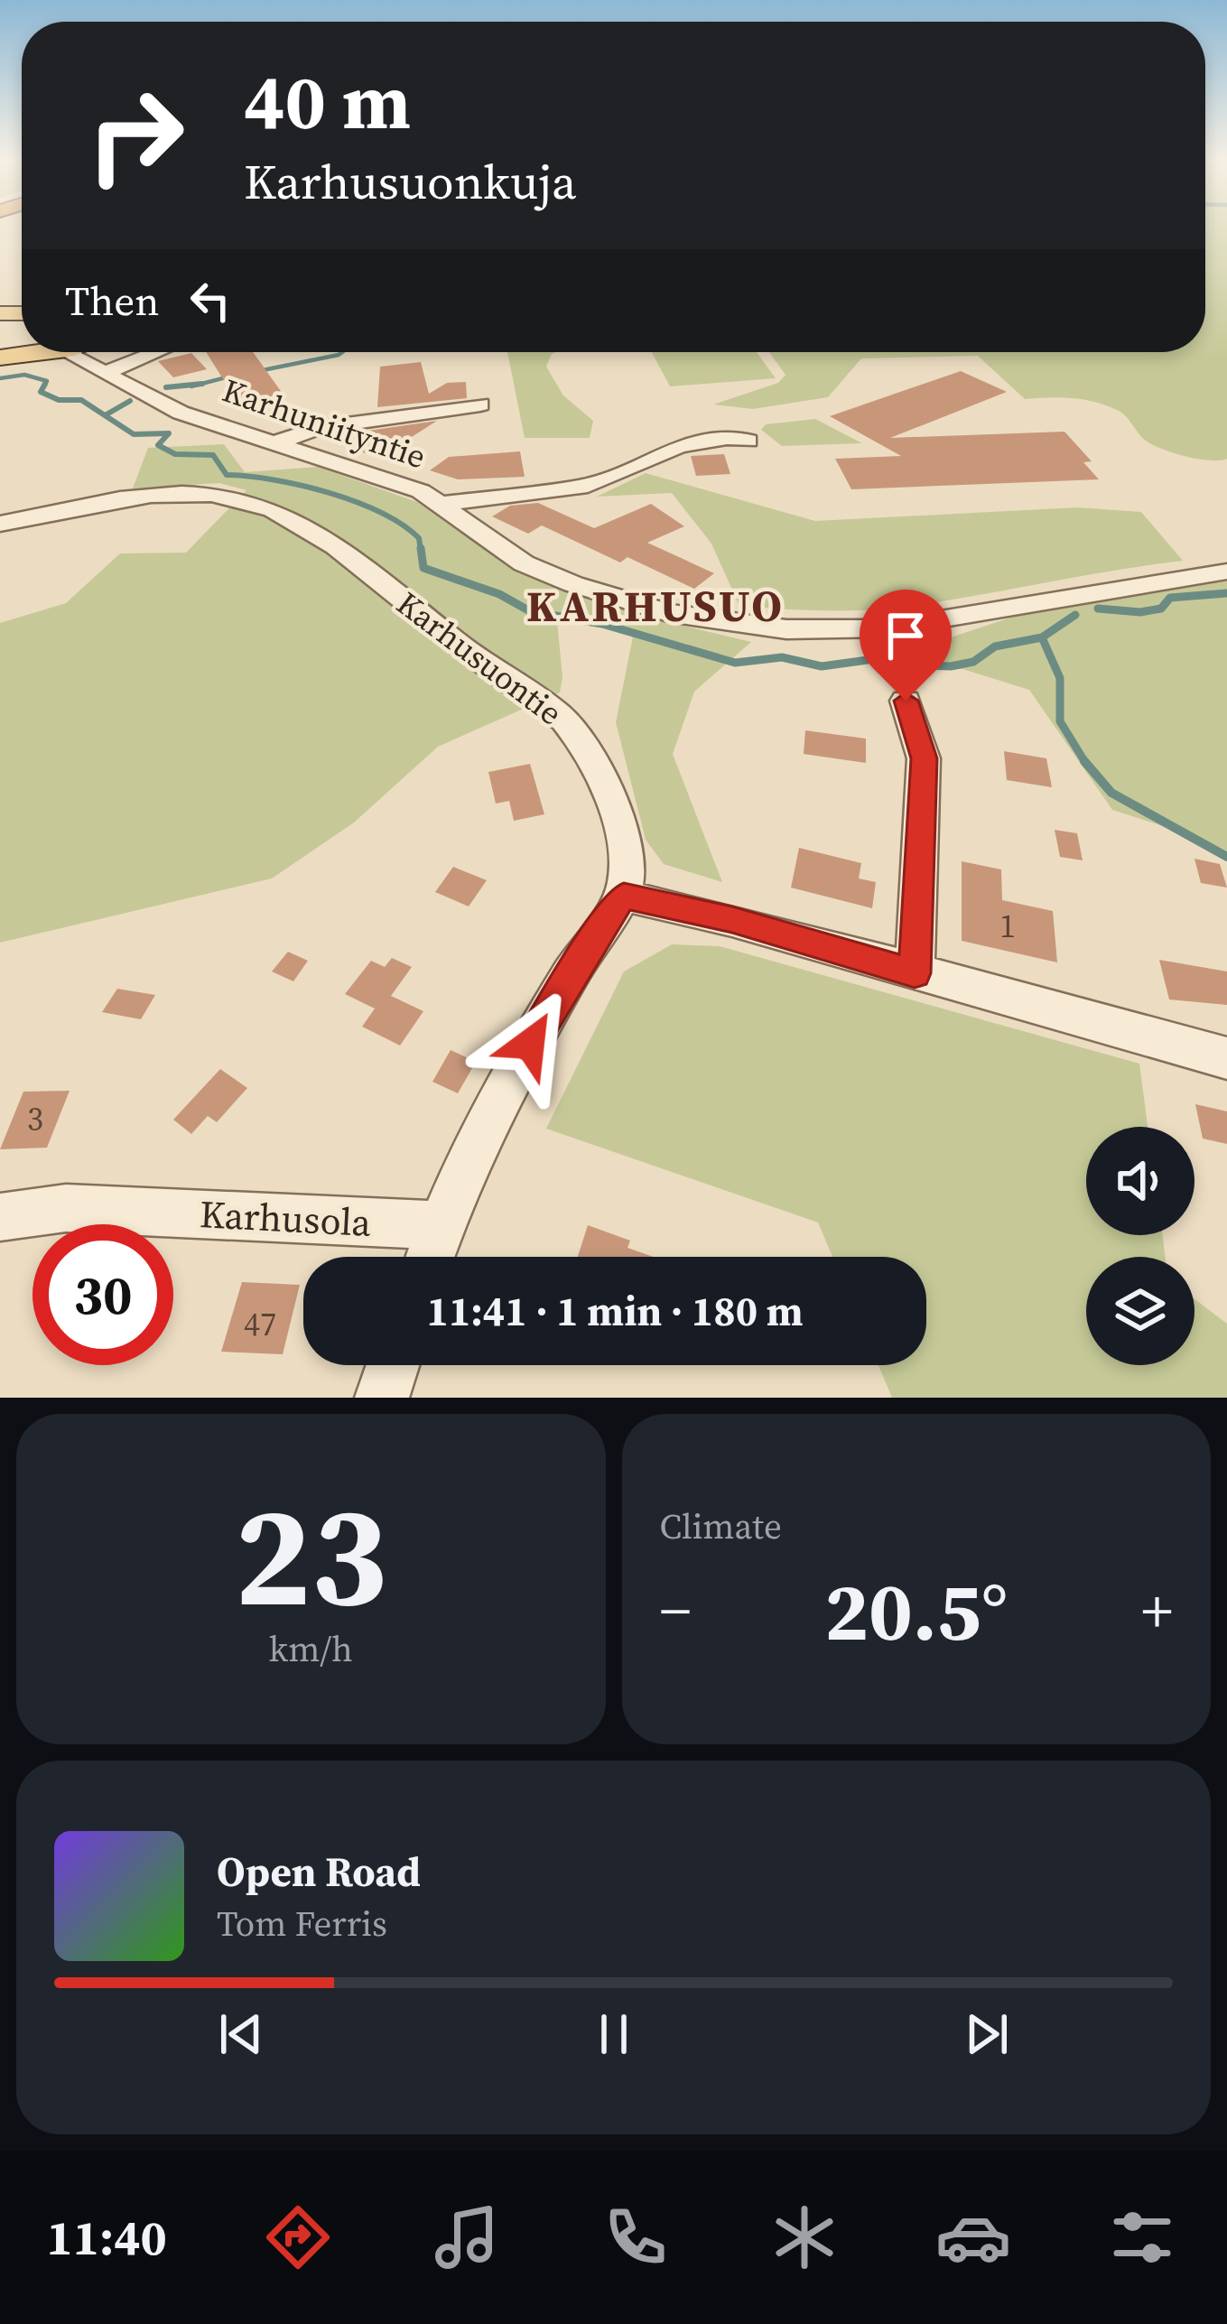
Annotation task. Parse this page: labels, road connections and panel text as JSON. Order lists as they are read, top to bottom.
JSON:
{
  "streets": {
    "street": ["Karhuniityntie", "Karhusuontie", "Karhusola"]
  },
  "districts": ["KARHUSUO"],
  "house_numbers": ["1", "3", "47"],
  "page": {
    "turn": ["40 m", "Karhusuonkuja"],
    "then": "Then",
    "limit": "30",
    "trip": "11:41 · 1 min · 180 m",
    "tile": [
      ["23", "km/h"],
      "Climate"
    ],
    "heat": ["−", "20.5°", "+"],
    "song": ["Open Road", "Tom Ferris"],
    "tabs": "11:40"
  }
}
